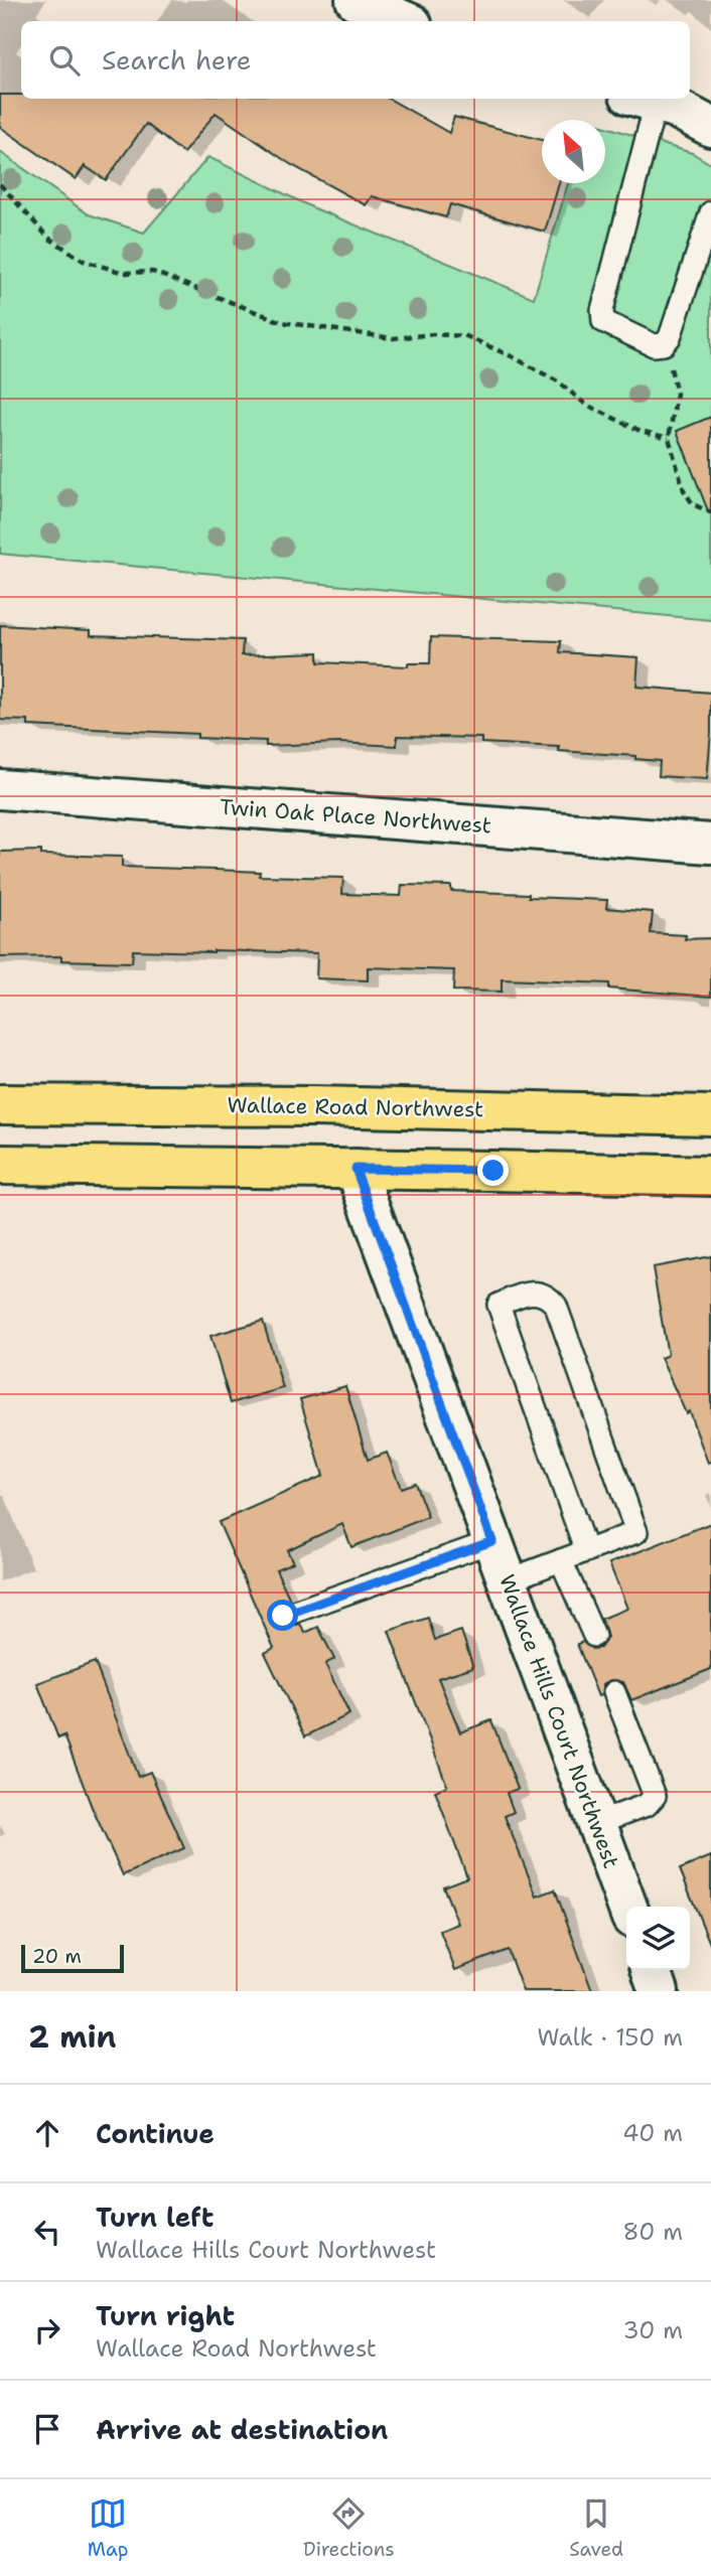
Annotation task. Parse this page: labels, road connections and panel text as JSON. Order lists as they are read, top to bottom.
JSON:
{
  "streets": {
    "main road": ["Wallace Road Northwest"],
    "street": ["Twin Oak Place Northwest", "Wallace Hills Court Northwest"]
  },
  "scale_bar": "20 m",
  "north": "top left",
  "page": {
    "search": "Search here",
    "scale": "20 m",
    "heading": ["2 min", "Walk · 150 m"],
    "list": [
      ["Continue", "40 m"],
      ["Turn left", "Wallace Hills Court Northwest", "80 m"],
      ["Turn right", "Wallace Road Northwest", "30 m"],
      "Arrive at destination"
    ],
    "nav": ["Map", "Directions", "Saved"]
  }
}
